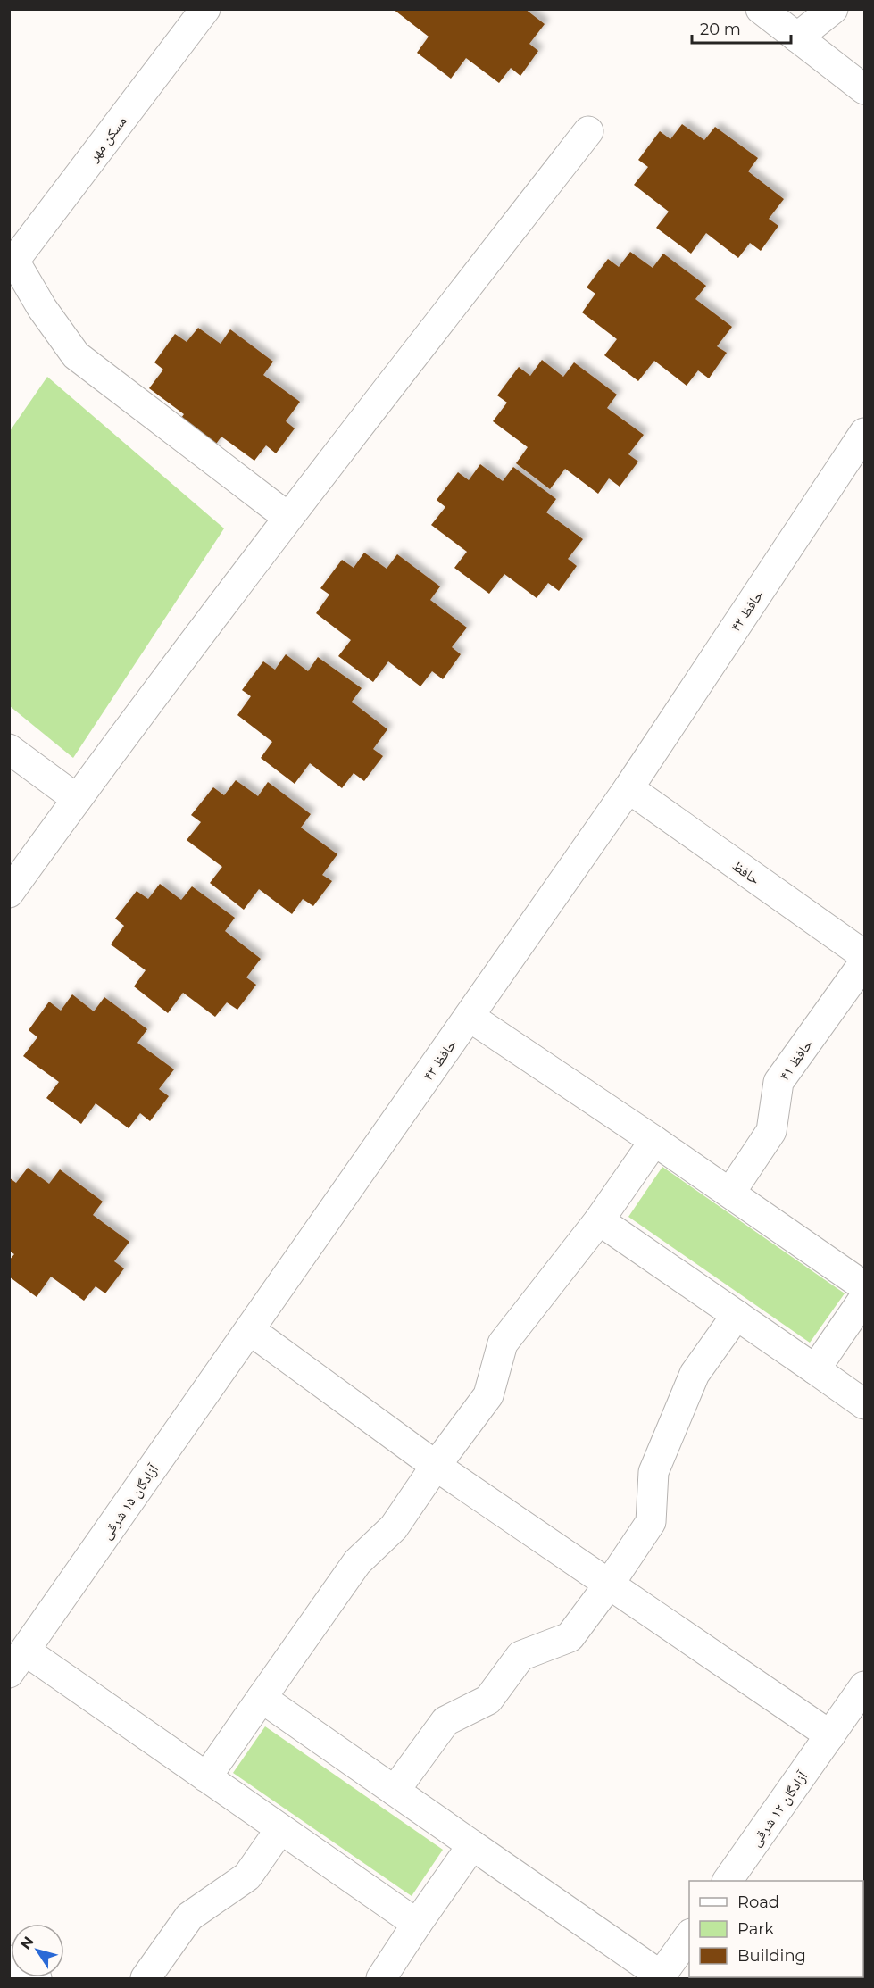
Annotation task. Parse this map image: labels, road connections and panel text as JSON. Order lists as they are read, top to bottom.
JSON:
{
  "streets": {
    "street": [
      "مسکن مهر",
      "حافظ ۴۲",
      "حافظ",
      "حافظ ۴۳",
      "حافظ ۴۱",
      "آزادگان ۱۵ شرقی",
      "آزادگان ۱۲ شرقی"
    ]
  },
  "crossings": [
    ["حافظ ۴۲", "حافظ"],
    ["حافظ ۴۲", "حافظ ۴۳"],
    ["حافظ", "حافظ ۴۳"],
    ["حافظ ۴۳", "آزادگان ۱۵ شرقی"]
  ],
  "legend": ["Road", "Park", "Building"],
  "scale_bar": "20 m",
  "north": "top left"
}
